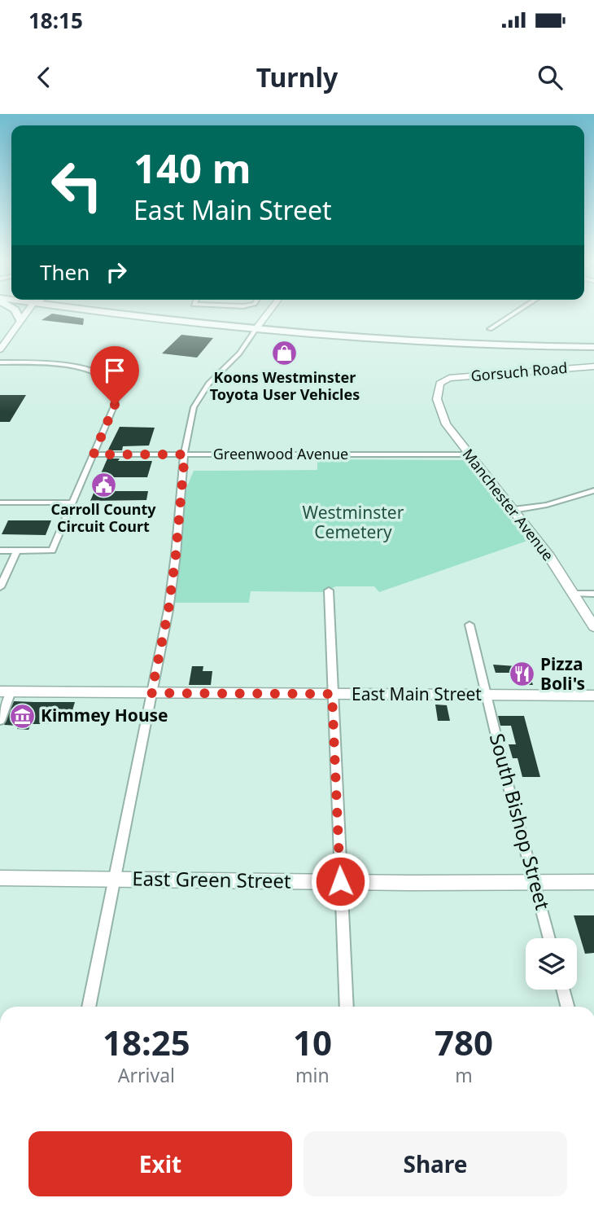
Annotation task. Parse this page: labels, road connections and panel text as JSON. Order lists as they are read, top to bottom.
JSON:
{
  "streets": {
    "street": [
      "Gorsuch Road",
      "Greenwood Avenue",
      "Manchester Avenue",
      "East Main Street",
      "South Bishop Street",
      "East Green Street"
    ]
  },
  "crossings": [
    ["Gorsuch Road", "Manchester Avenue"],
    ["Greenwood Avenue", "Manchester Avenue"],
    ["East Main Street", "South Bishop Street"],
    ["South Bishop Street", "East Green Street"]
  ],
  "parks": ["Westminster Cemetery"],
  "places": {
    "shop": ["Koons Westminster Toyota User Vehicles"],
    "public building": ["Carroll County Circuit Court"],
    "restaurant": ["Pizza Boli's"],
    "museum": ["Kimmey House"]
  },
  "page": {
    "status": "18:15",
    "header": "Turnly",
    "turn": ["140 m", "East Main Street"],
    "then": "Then",
    "eta": [
      "18:25",
      "Arrival",
      "10",
      "min",
      "780",
      "m"
    ],
    "buttons": ["Exit", "Share"]
  }
}
